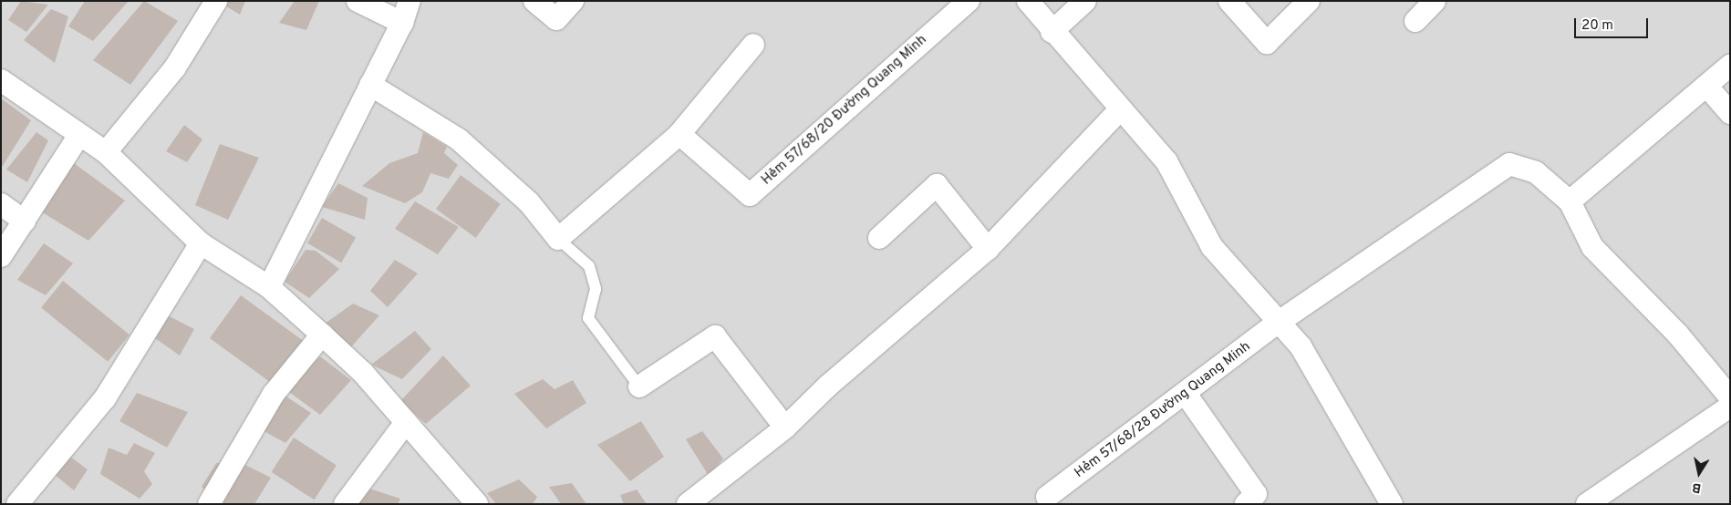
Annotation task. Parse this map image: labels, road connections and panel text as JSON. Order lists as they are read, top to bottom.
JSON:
{
  "streets": {
    "street": ["Hẻm 57/68/20 Đường Quang Minh", "Hẻm 57/68/28 Đường Quang Minh"]
  },
  "scale_bar": "20 m",
  "north": "bottom"
}
